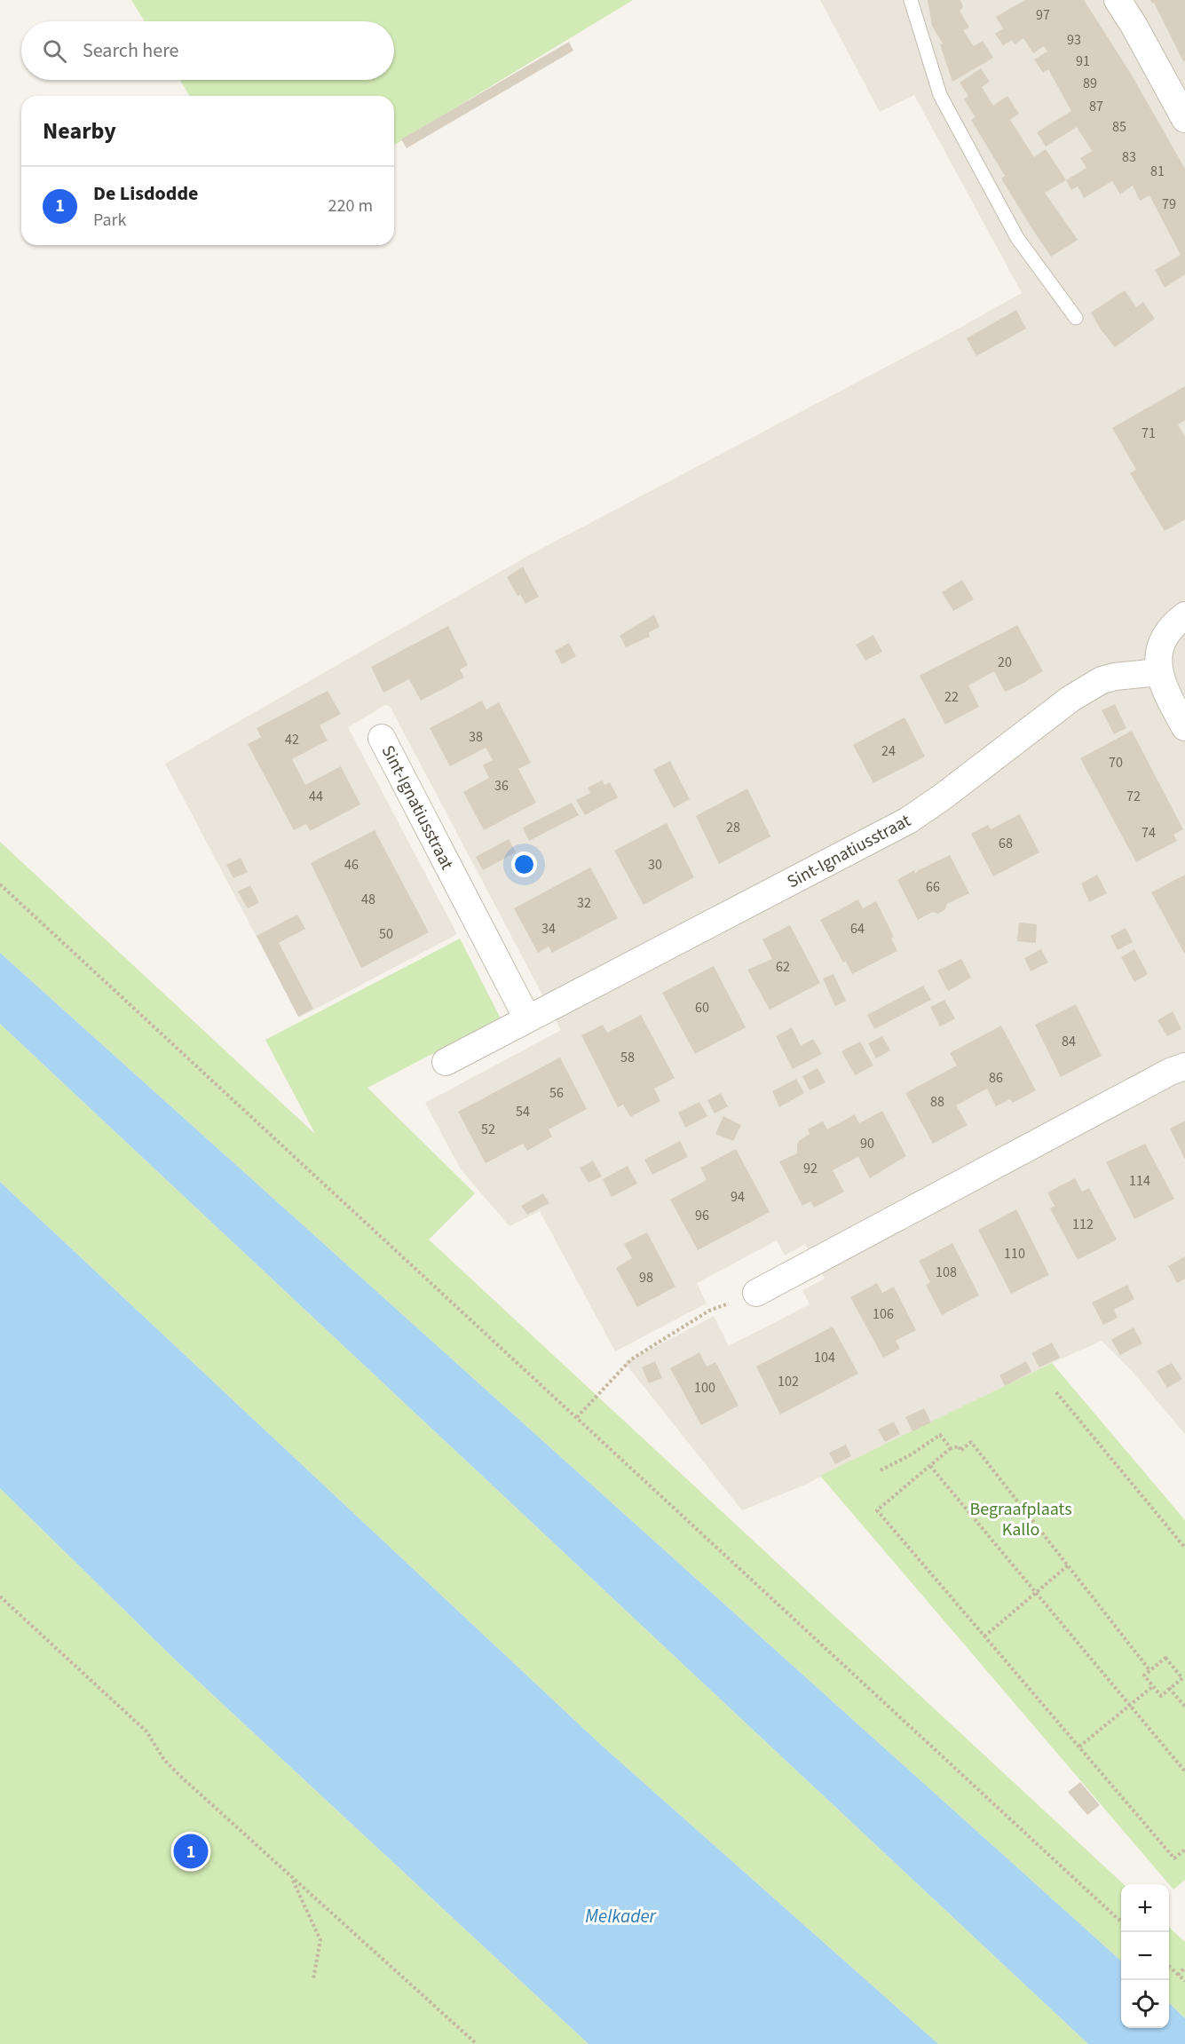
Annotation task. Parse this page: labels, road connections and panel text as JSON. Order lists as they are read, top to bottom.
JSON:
{
  "streets": {
    "street": ["Sint-Ignatiusstraat"]
  },
  "water": ["Melkader"],
  "parks": ["Begraafplaats Kallo"],
  "house_numbers": [
    "97",
    "93",
    "91",
    "89",
    "87",
    "85",
    "83",
    "81",
    "79",
    "71",
    "20",
    "22",
    "38",
    "42",
    "24",
    "70",
    "36",
    "44",
    "72",
    "28",
    "74",
    "68",
    "46",
    "30",
    "66",
    "48",
    "32",
    "34",
    "64",
    "50",
    "62",
    "60",
    "84",
    "58",
    "86",
    "56",
    "88",
    "54",
    "52",
    "90",
    "92",
    "114",
    "94",
    "96",
    "112",
    "110",
    "108",
    "98",
    "106",
    "104",
    "102",
    "100"
  ],
  "page": {
    "search": "Search here",
    "heading": "Nearby",
    "list": [
      {
        "mark": "1",
        "name": "De Lisdodde",
        "note": "Park",
        "value": "220 m"
      }
    ],
    "pins": "1",
    "map_buttons": ["+", "−"]
  }
}
